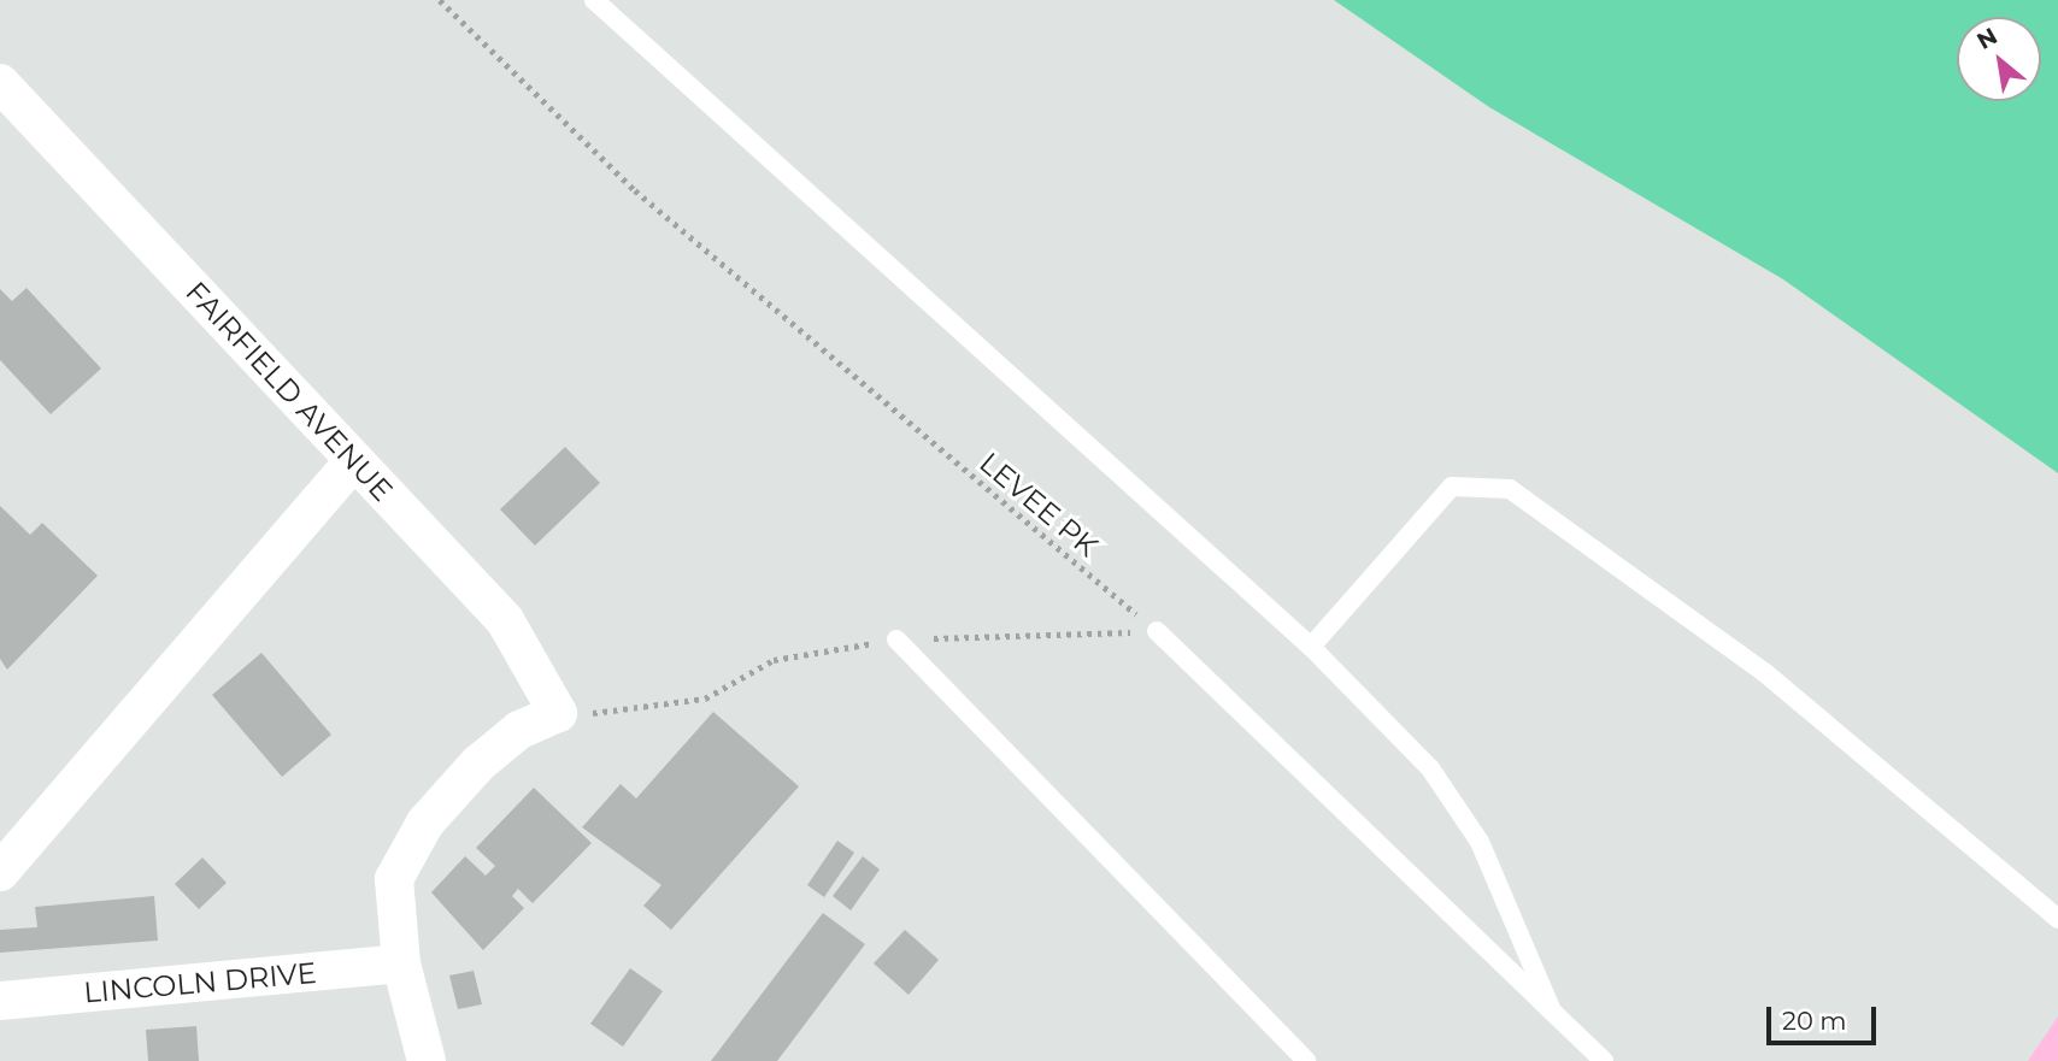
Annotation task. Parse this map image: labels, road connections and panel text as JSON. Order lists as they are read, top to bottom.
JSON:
{
  "streets": {
    "street": ["FAIRFIELD AVENUE", "LINCOLN DRIVE"],
    "path": ["LEVEE PK"]
  },
  "scale_bar": "20 m",
  "north": "top left"
}
